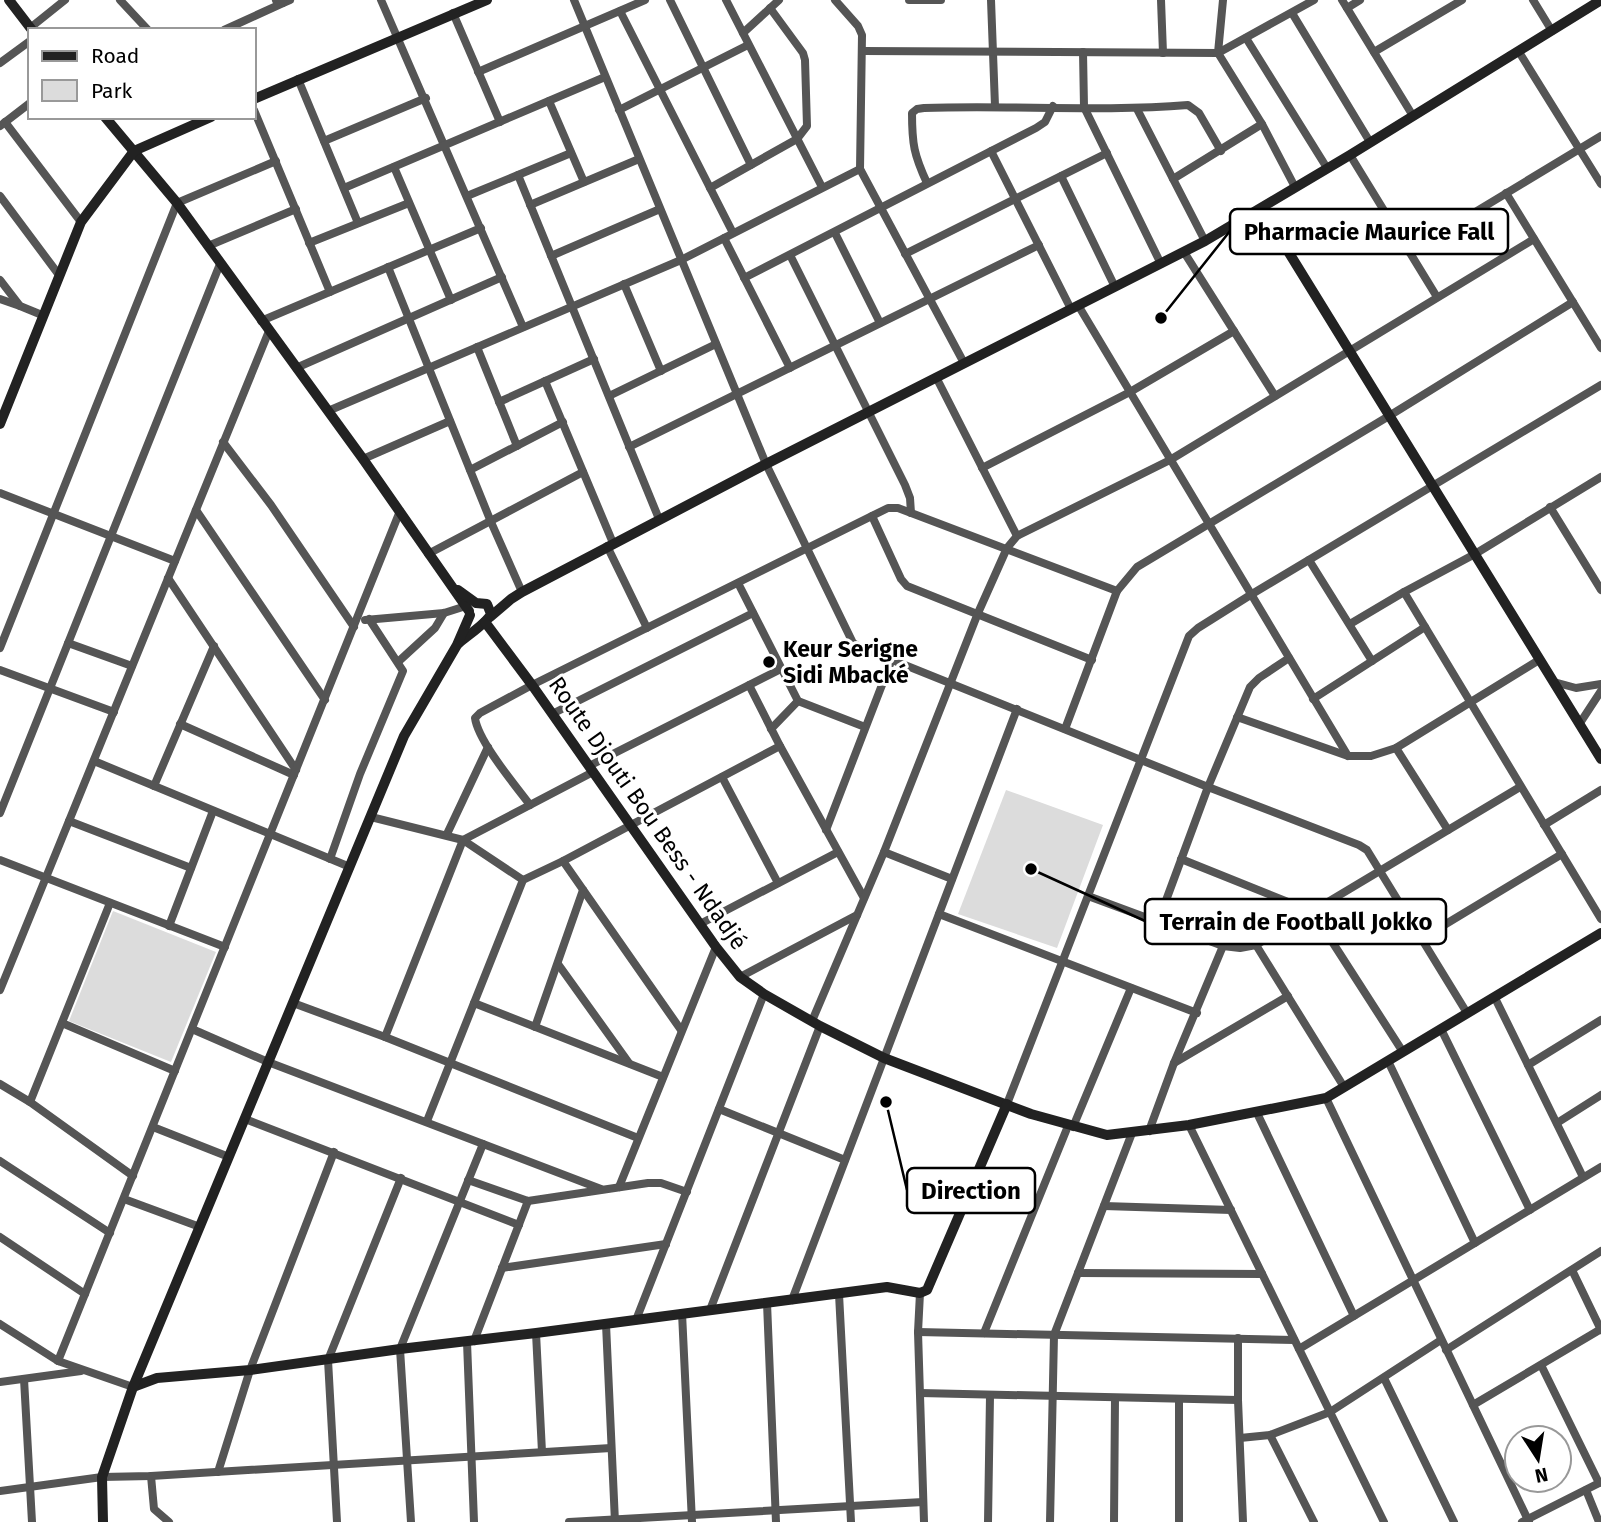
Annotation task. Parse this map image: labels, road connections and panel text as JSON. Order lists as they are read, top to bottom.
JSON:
{
  "streets": {
    "main road": ["Route Djouti Bou Bess - Ndadjé"]
  },
  "places": [
    "Pharmacie Maurice Fall",
    "Keur Serigne Sidi Mbacké",
    "Terrain de Football Jokko",
    "Direction"
  ],
  "legend": ["Road", "Park"],
  "north": "bottom"
}
